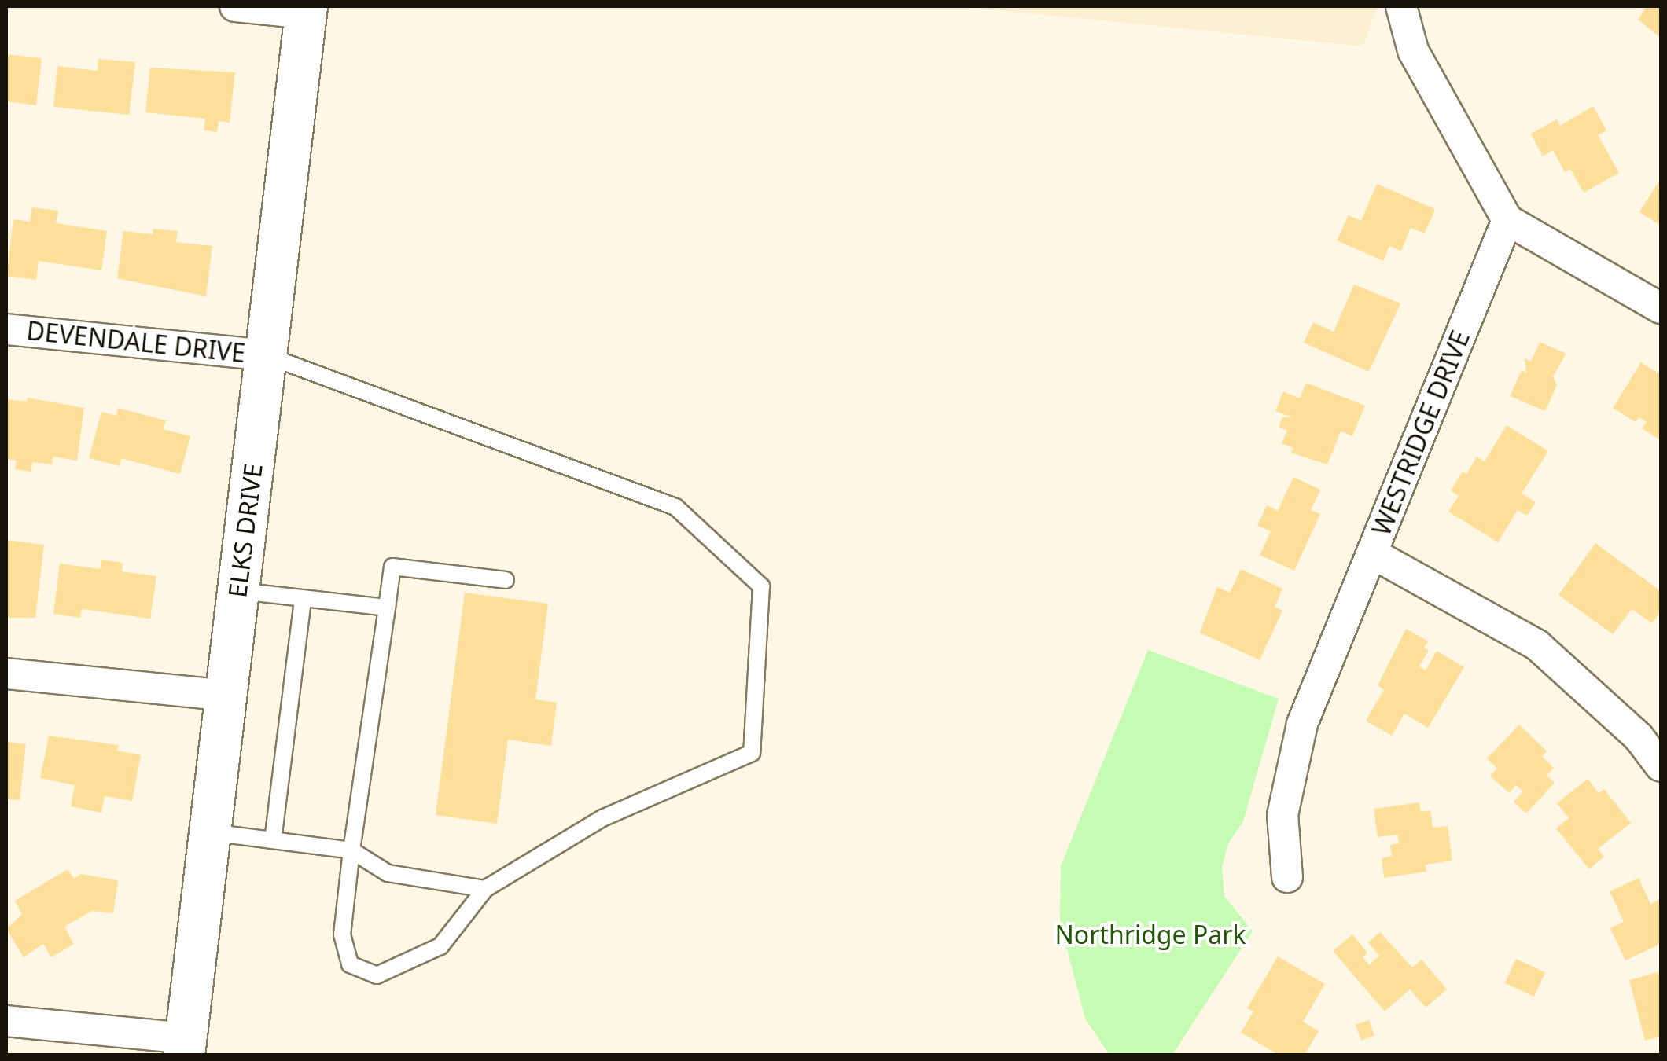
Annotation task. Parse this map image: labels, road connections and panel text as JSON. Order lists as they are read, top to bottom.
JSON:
{
  "streets": {
    "main road": ["ELKS DRIVE"],
    "street": ["DEVENDALE DRIVE", "WESTRIDGE DRIVE"]
  },
  "crossings": [
    ["DEVENDALE DRIVE", "ELKS DRIVE"]
  ],
  "parks": ["Northridge Park"]
}
